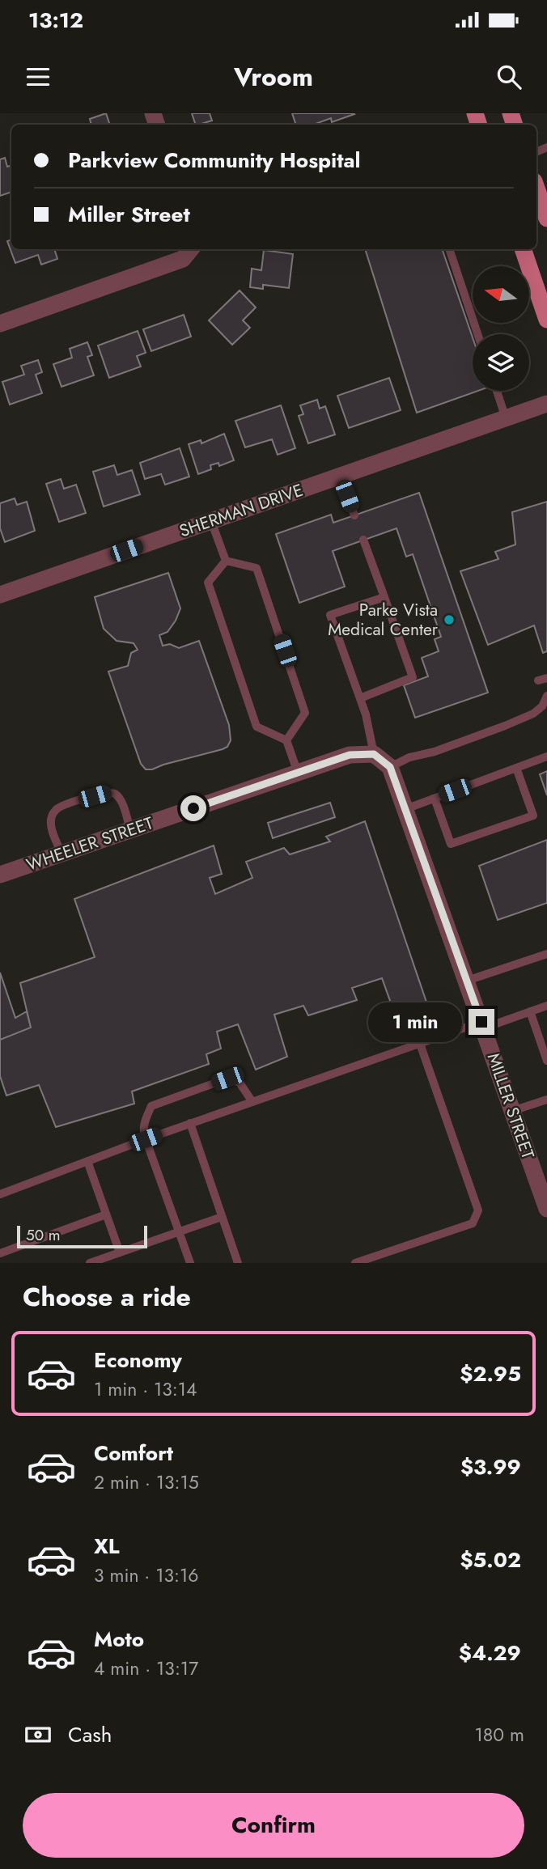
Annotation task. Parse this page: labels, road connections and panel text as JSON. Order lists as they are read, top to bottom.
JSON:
{
  "streets": {
    "street": ["SHERMAN DRIVE", "WHEELER STREET", "MILLER STREET"]
  },
  "places": ["Parke Vista Medical Center"],
  "scale_bar": "50 m",
  "north": "left",
  "page": {
    "status": "13:12",
    "header": "Vroom",
    "banner": ["Parkview Community Hospital", "Miller Street"],
    "bubble": "1 min",
    "scale": "50 m",
    "heading": "Choose a ride",
    "list": [
      {
        "name": "Economy",
        "note": "1 min · 13:14",
        "value": "$2.95"
      },
      {
        "name": "Comfort",
        "note": "2 min · 13:15",
        "value": "$3.99"
      },
      {
        "name": "XL",
        "note": "3 min · 13:16",
        "value": "$5.02"
      },
      {
        "name": "Moto",
        "note": "4 min · 13:17",
        "value": "$4.29"
      }
    ],
    "pay": ["Cash", "180 m"],
    "buttons": "Confirm"
  }
}
